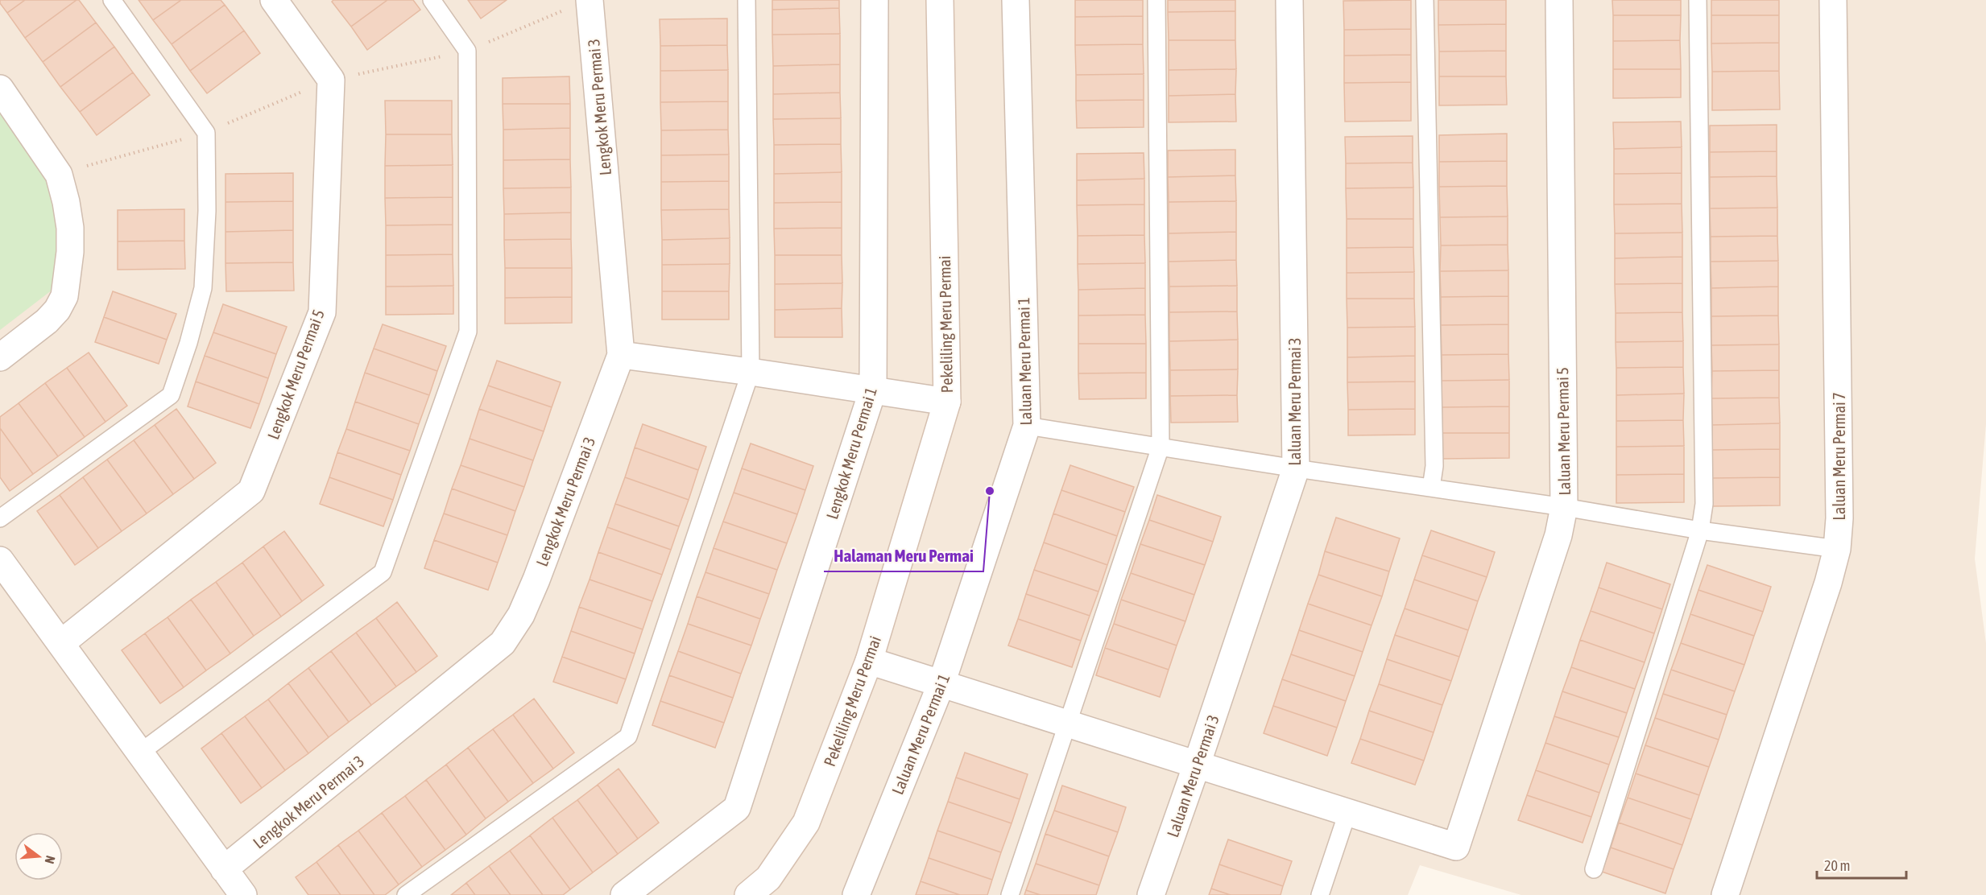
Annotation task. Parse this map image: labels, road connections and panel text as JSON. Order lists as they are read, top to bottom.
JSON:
{
  "streets": {
    "street": [
      "Lengkok Meru Permai 3",
      "Pekeliling Meru Permai",
      "Laluan Meru Permai 1",
      "Lengkok Meru Permai 5",
      "Laluan Meru Permai 3",
      "Laluan Meru Permai 5",
      "Lengkok Meru Permai 1",
      "Laluan Meru Permai 7"
    ]
  },
  "places": ["Halaman Meru Permai"],
  "scale_bar": "20 m",
  "north": "right"
}
